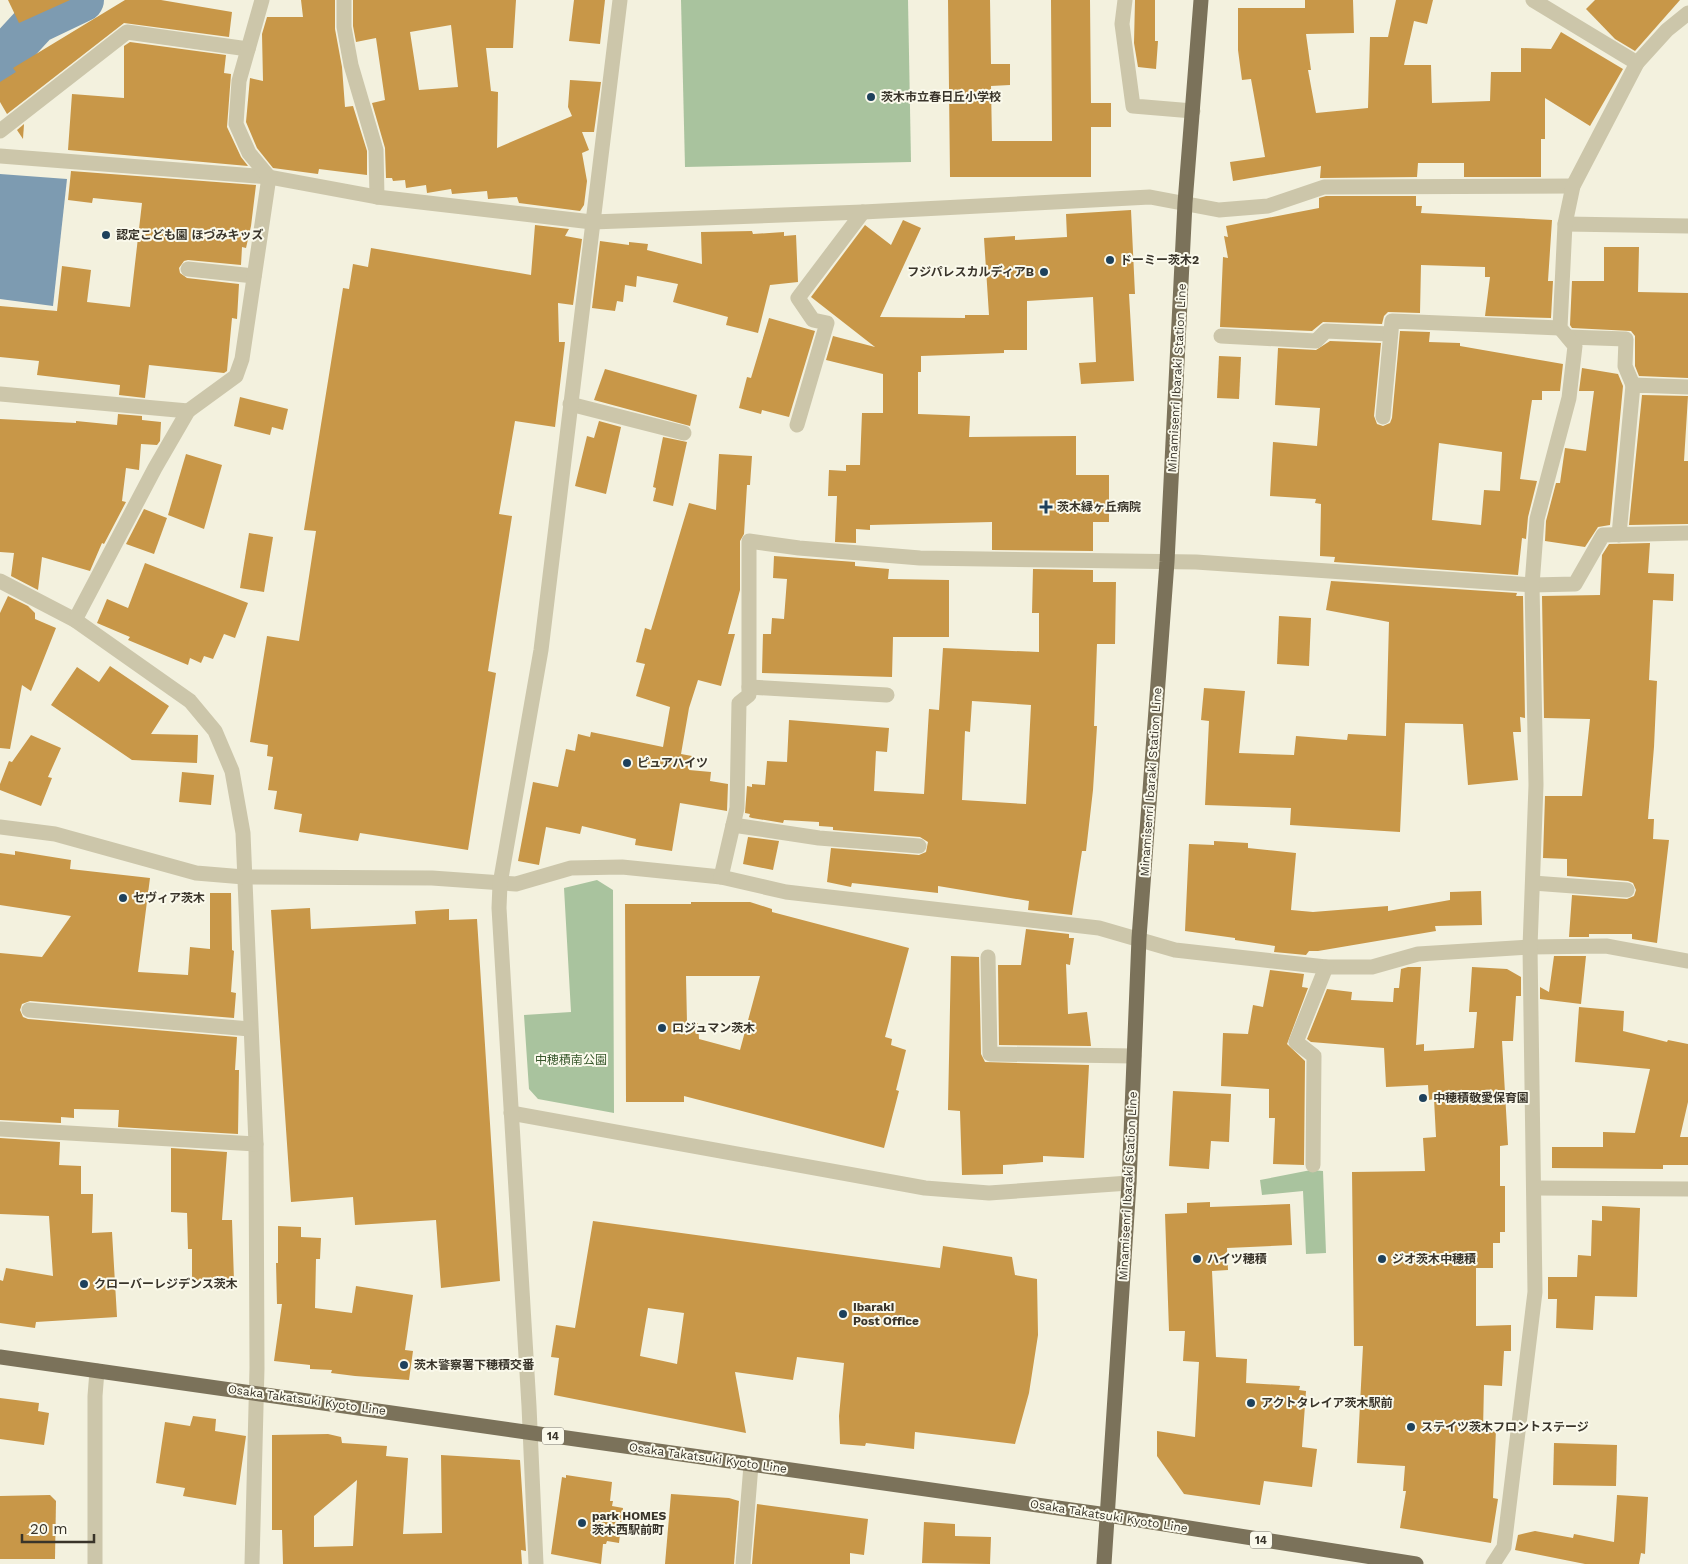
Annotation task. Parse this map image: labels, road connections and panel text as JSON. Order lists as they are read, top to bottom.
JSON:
{
  "streets": {
    "main road": ["Minamisenri Ibaraki Station Line", "Osaka Takatsuki Kyoto Line", "14"]
  },
  "crossings": [
    ["Minamisenri Ibaraki Station Line", "Osaka Takatsuki Kyoto Line"]
  ],
  "parks": ["中穂積南公園"],
  "places": {
    "other": [
      "茨木市立春日丘小学校",
      "認定こども園 ほづみキッズ",
      "ドーミー茨木2",
      "フジパレスカルディアB",
      "ピュアハイツ",
      "セヴィア茨木",
      "ロジュマン茨木",
      "中穂積敬愛保育園",
      "ハイツ穂積",
      "ジオ茨木中穂積",
      "クローバーレジデンス茨木",
      "Ibaraki Post Office",
      "茨木警察署下穂積交番",
      "アクトタレイア茨木駅前",
      "ステイツ茨木フロントステージ",
      "park HOMES 茨木西駅前町"
    ],
    "health": ["茨木緑ヶ丘病院"]
  },
  "scale_bar": "20 m"
}
